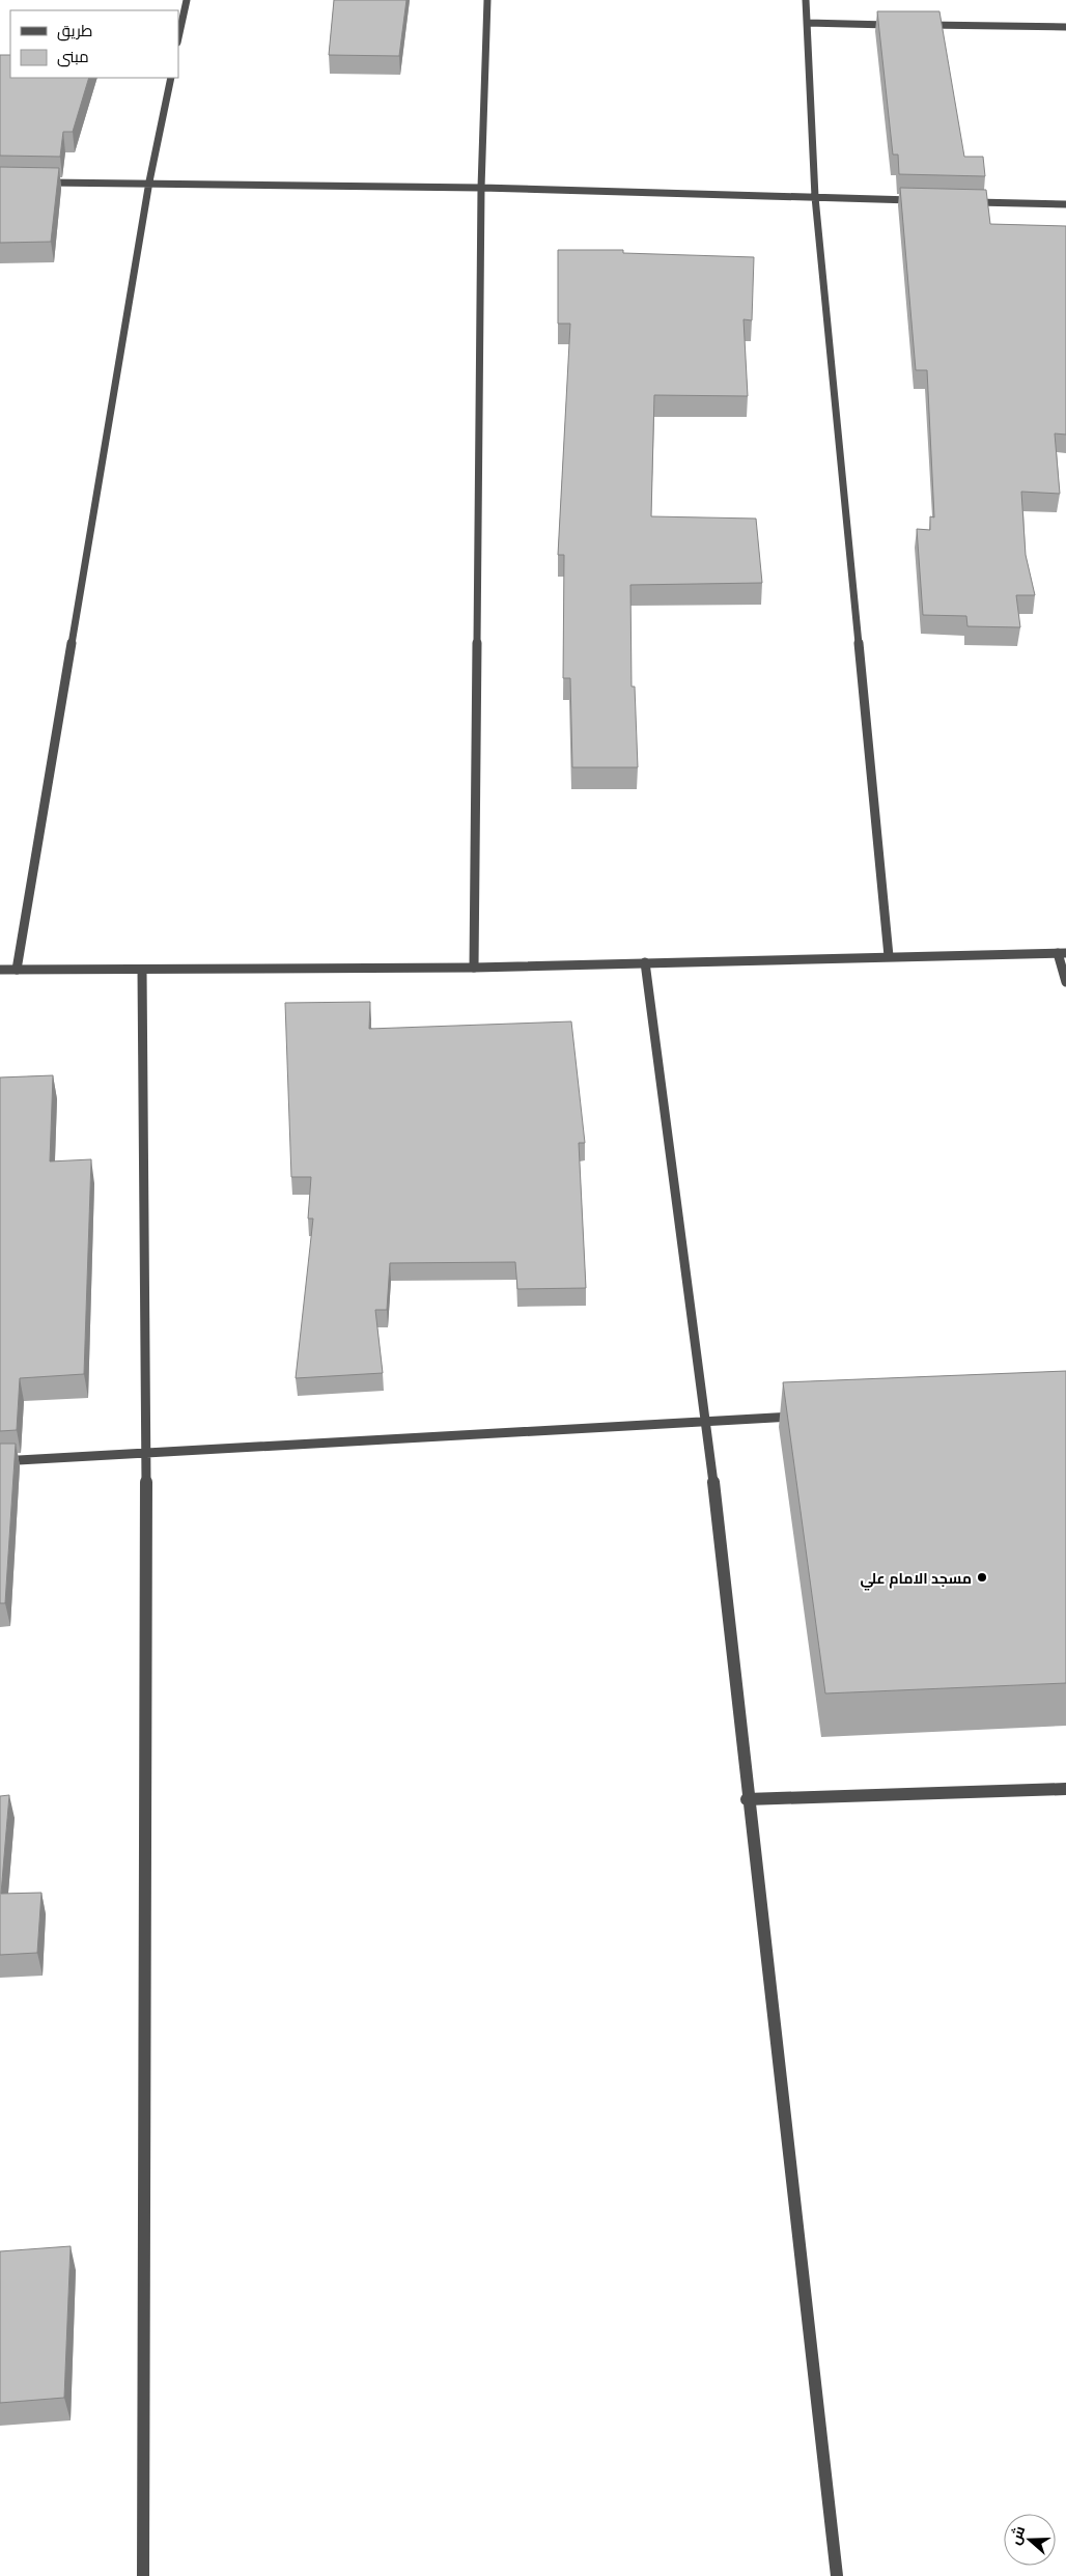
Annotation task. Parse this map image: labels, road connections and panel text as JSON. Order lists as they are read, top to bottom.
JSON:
{
  "places": ["مسجد الامام علي"],
  "legend": ["طريق", "مبنى"],
  "north": "left"
}
